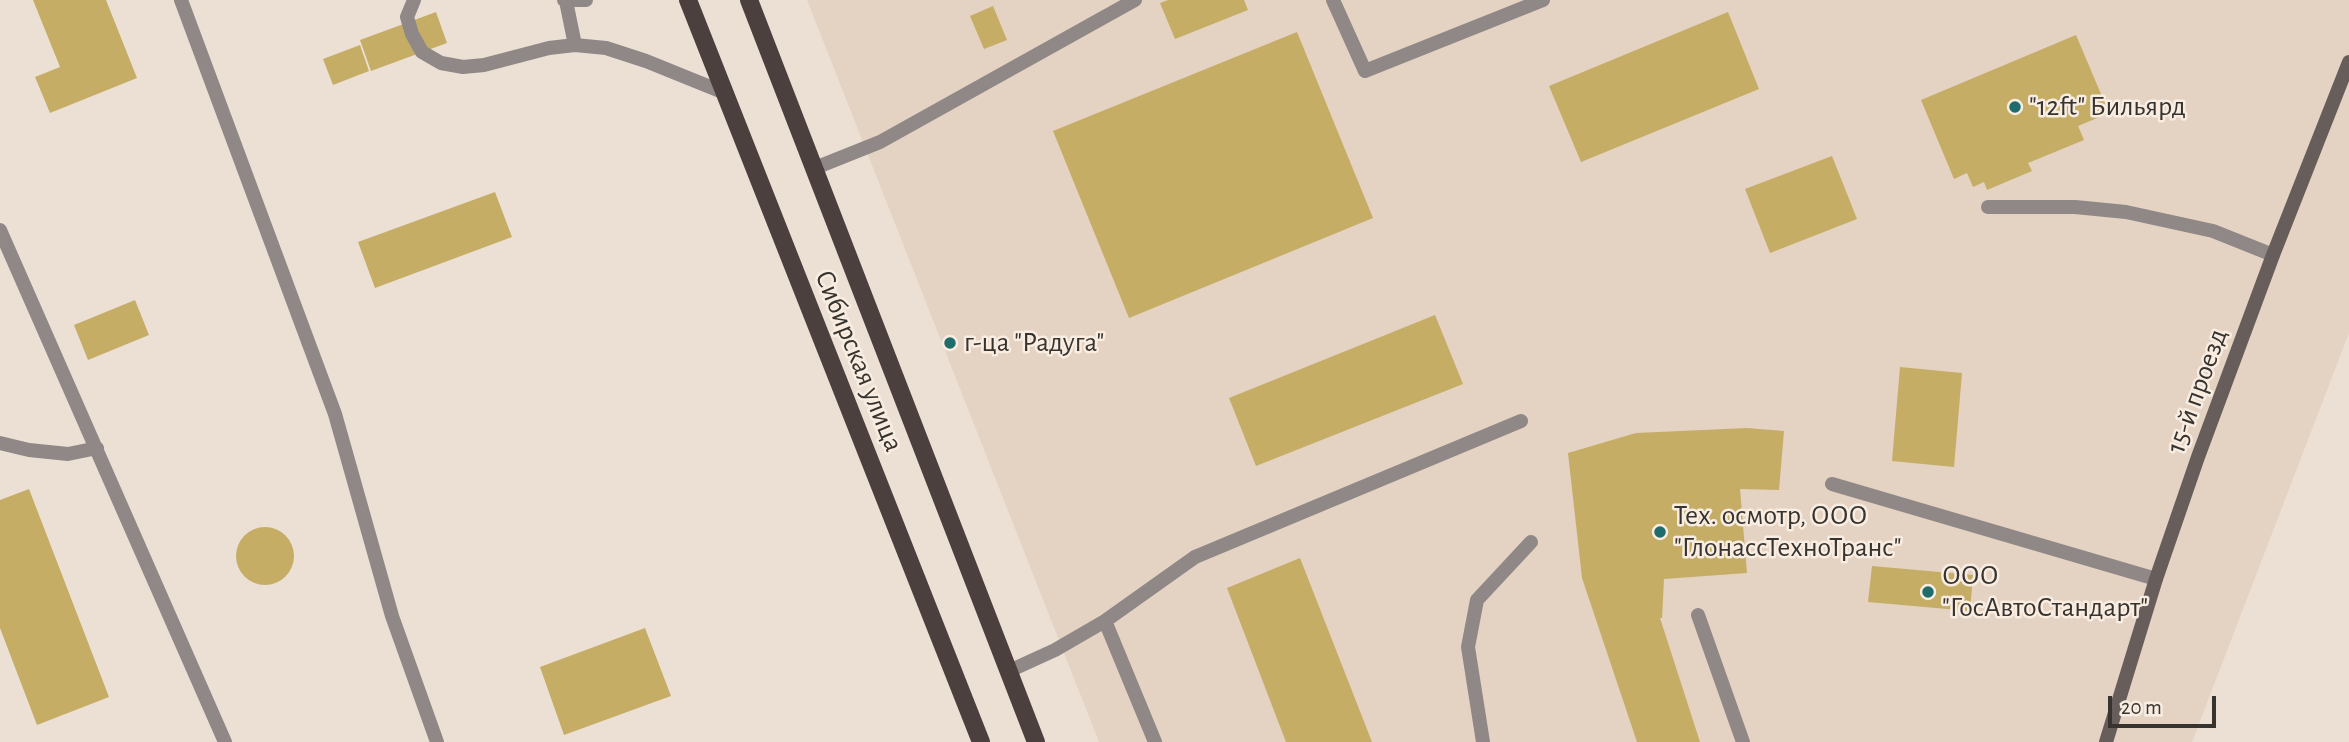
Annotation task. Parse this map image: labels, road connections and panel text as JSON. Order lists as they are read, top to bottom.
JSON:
{
  "streets": {
    "main road": ["Сибирская улица"],
    "street": ["15-й проезд"]
  },
  "places": [
    "\"12ft\" Бильярд",
    "г-ца \"Радуга\"",
    "Тех. осмотр, ООО \"ГлонассТехноТранс\"",
    "ООО \"ГосАвтоСтандарт\""
  ],
  "scale_bar": "20 m"
}
